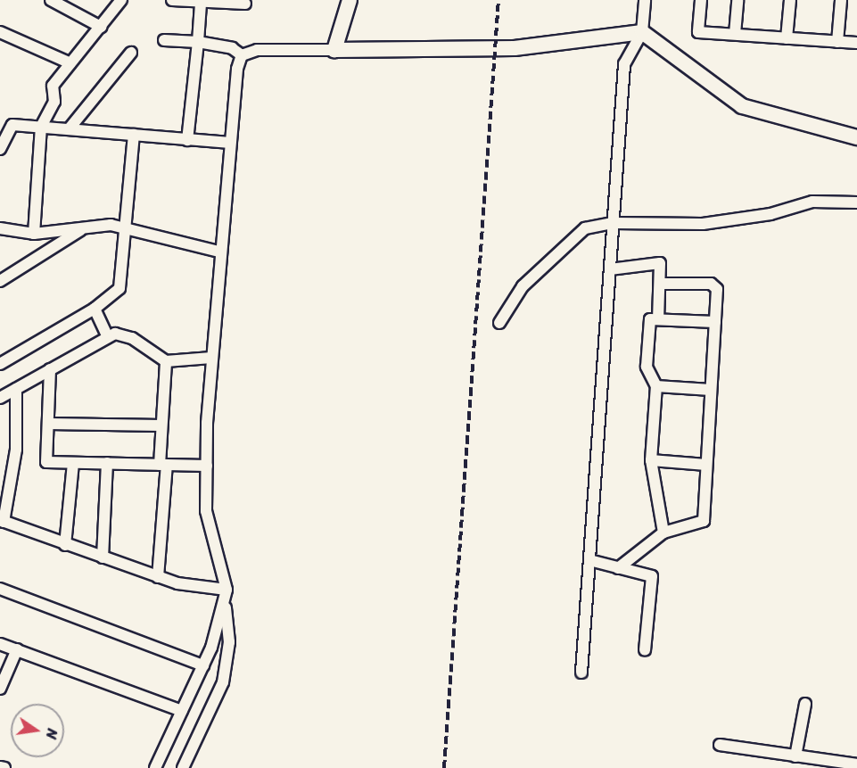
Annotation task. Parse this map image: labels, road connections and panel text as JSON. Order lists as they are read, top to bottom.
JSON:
{
  "north": "right"
}
